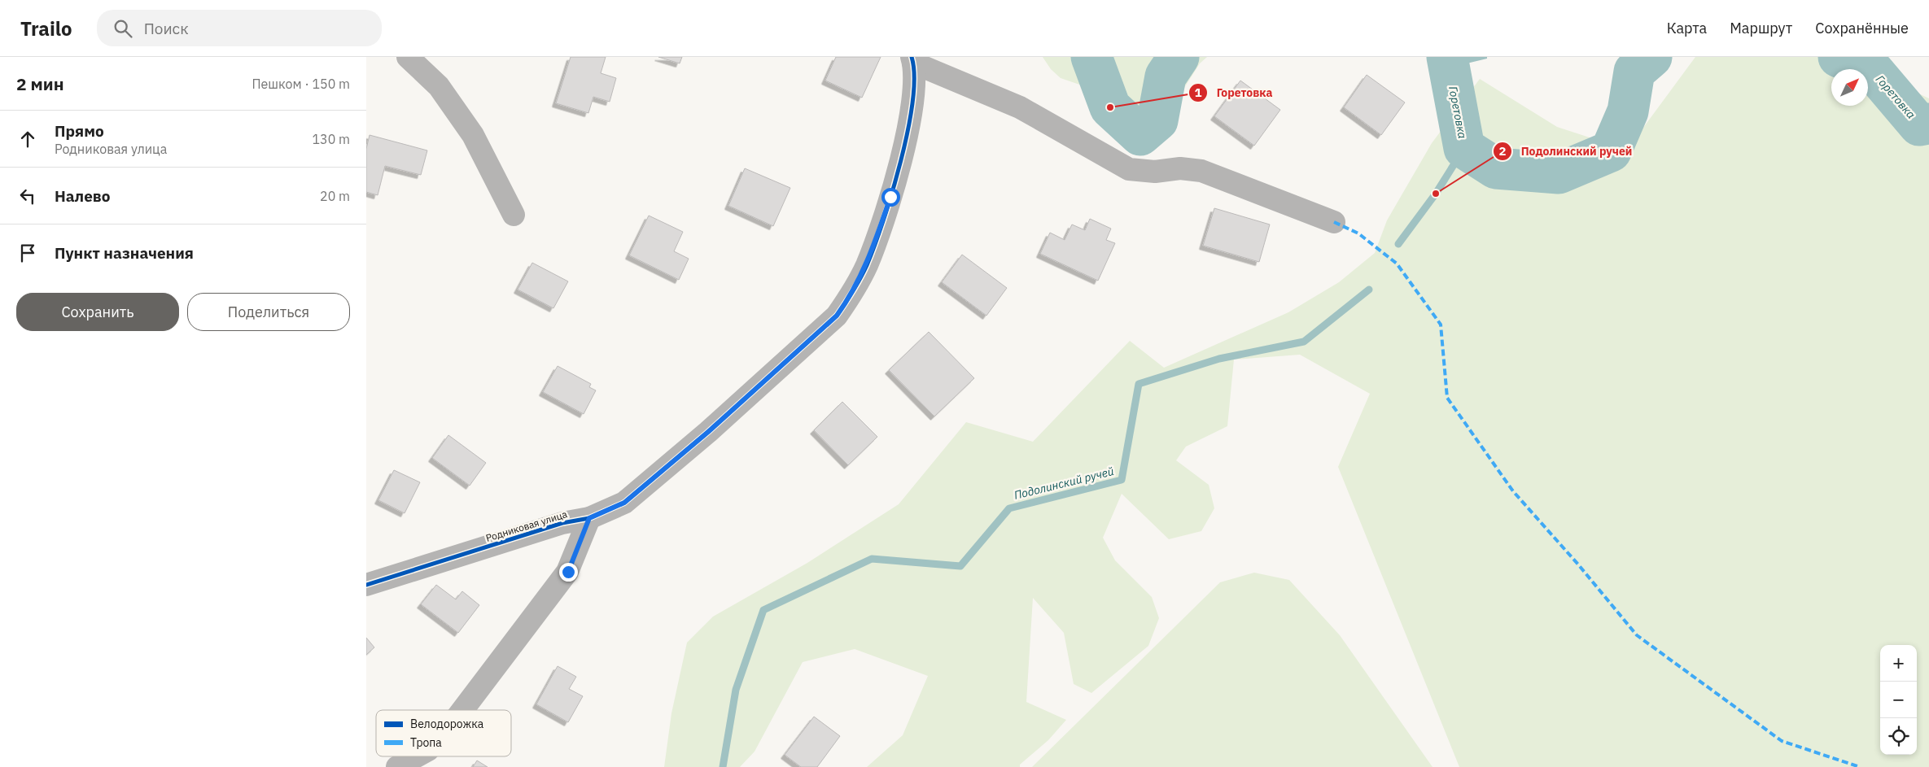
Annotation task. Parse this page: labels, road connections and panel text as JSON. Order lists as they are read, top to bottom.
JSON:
{
  "streets": {
    "street": ["Родниковая улица"]
  },
  "water": ["Горетовка", "Подолинский ручей"],
  "places": ["Горетовка", "Подолинский ручей"],
  "legend": ["Велодорожка", "Тропа"],
  "north": "top right",
  "page": {
    "header": "Trailo",
    "search": "Поиск",
    "nav": ["Карта", "Маршрут", "Сохранённые"],
    "heading": ["2 мин", "Пешком · 150 m"],
    "list": [
      ["Прямо", "Родниковая улица", "130 m"],
      ["Налево", "20 m"],
      "Пункт назначения"
    ],
    "buttons": ["Сохранить", "Поделиться"],
    "map_buttons": ["+", "−"]
  }
}
